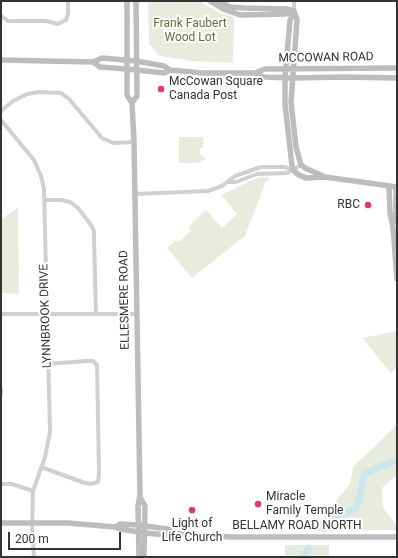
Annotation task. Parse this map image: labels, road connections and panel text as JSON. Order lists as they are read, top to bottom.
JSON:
{
  "streets": {
    "main road": ["MCCOWAN ROAD", "ELLESMERE ROAD", "BELLAMY ROAD NORTH"],
    "street": ["LYNNBROOK DRIVE"]
  },
  "crossings": [
    ["MCCOWAN ROAD", "ELLESMERE ROAD"],
    ["ELLESMERE ROAD", "BELLAMY ROAD NORTH"],
    ["LYNNBROOK DRIVE", "BELLAMY ROAD NORTH"]
  ],
  "parks": ["Frank Faubert Wood Lot"],
  "places": [
    "McCowan Square Canada Post",
    "RBC",
    "Miracle Family Temple",
    "Light of Life Church"
  ],
  "scale_bar": "200 m"
}
